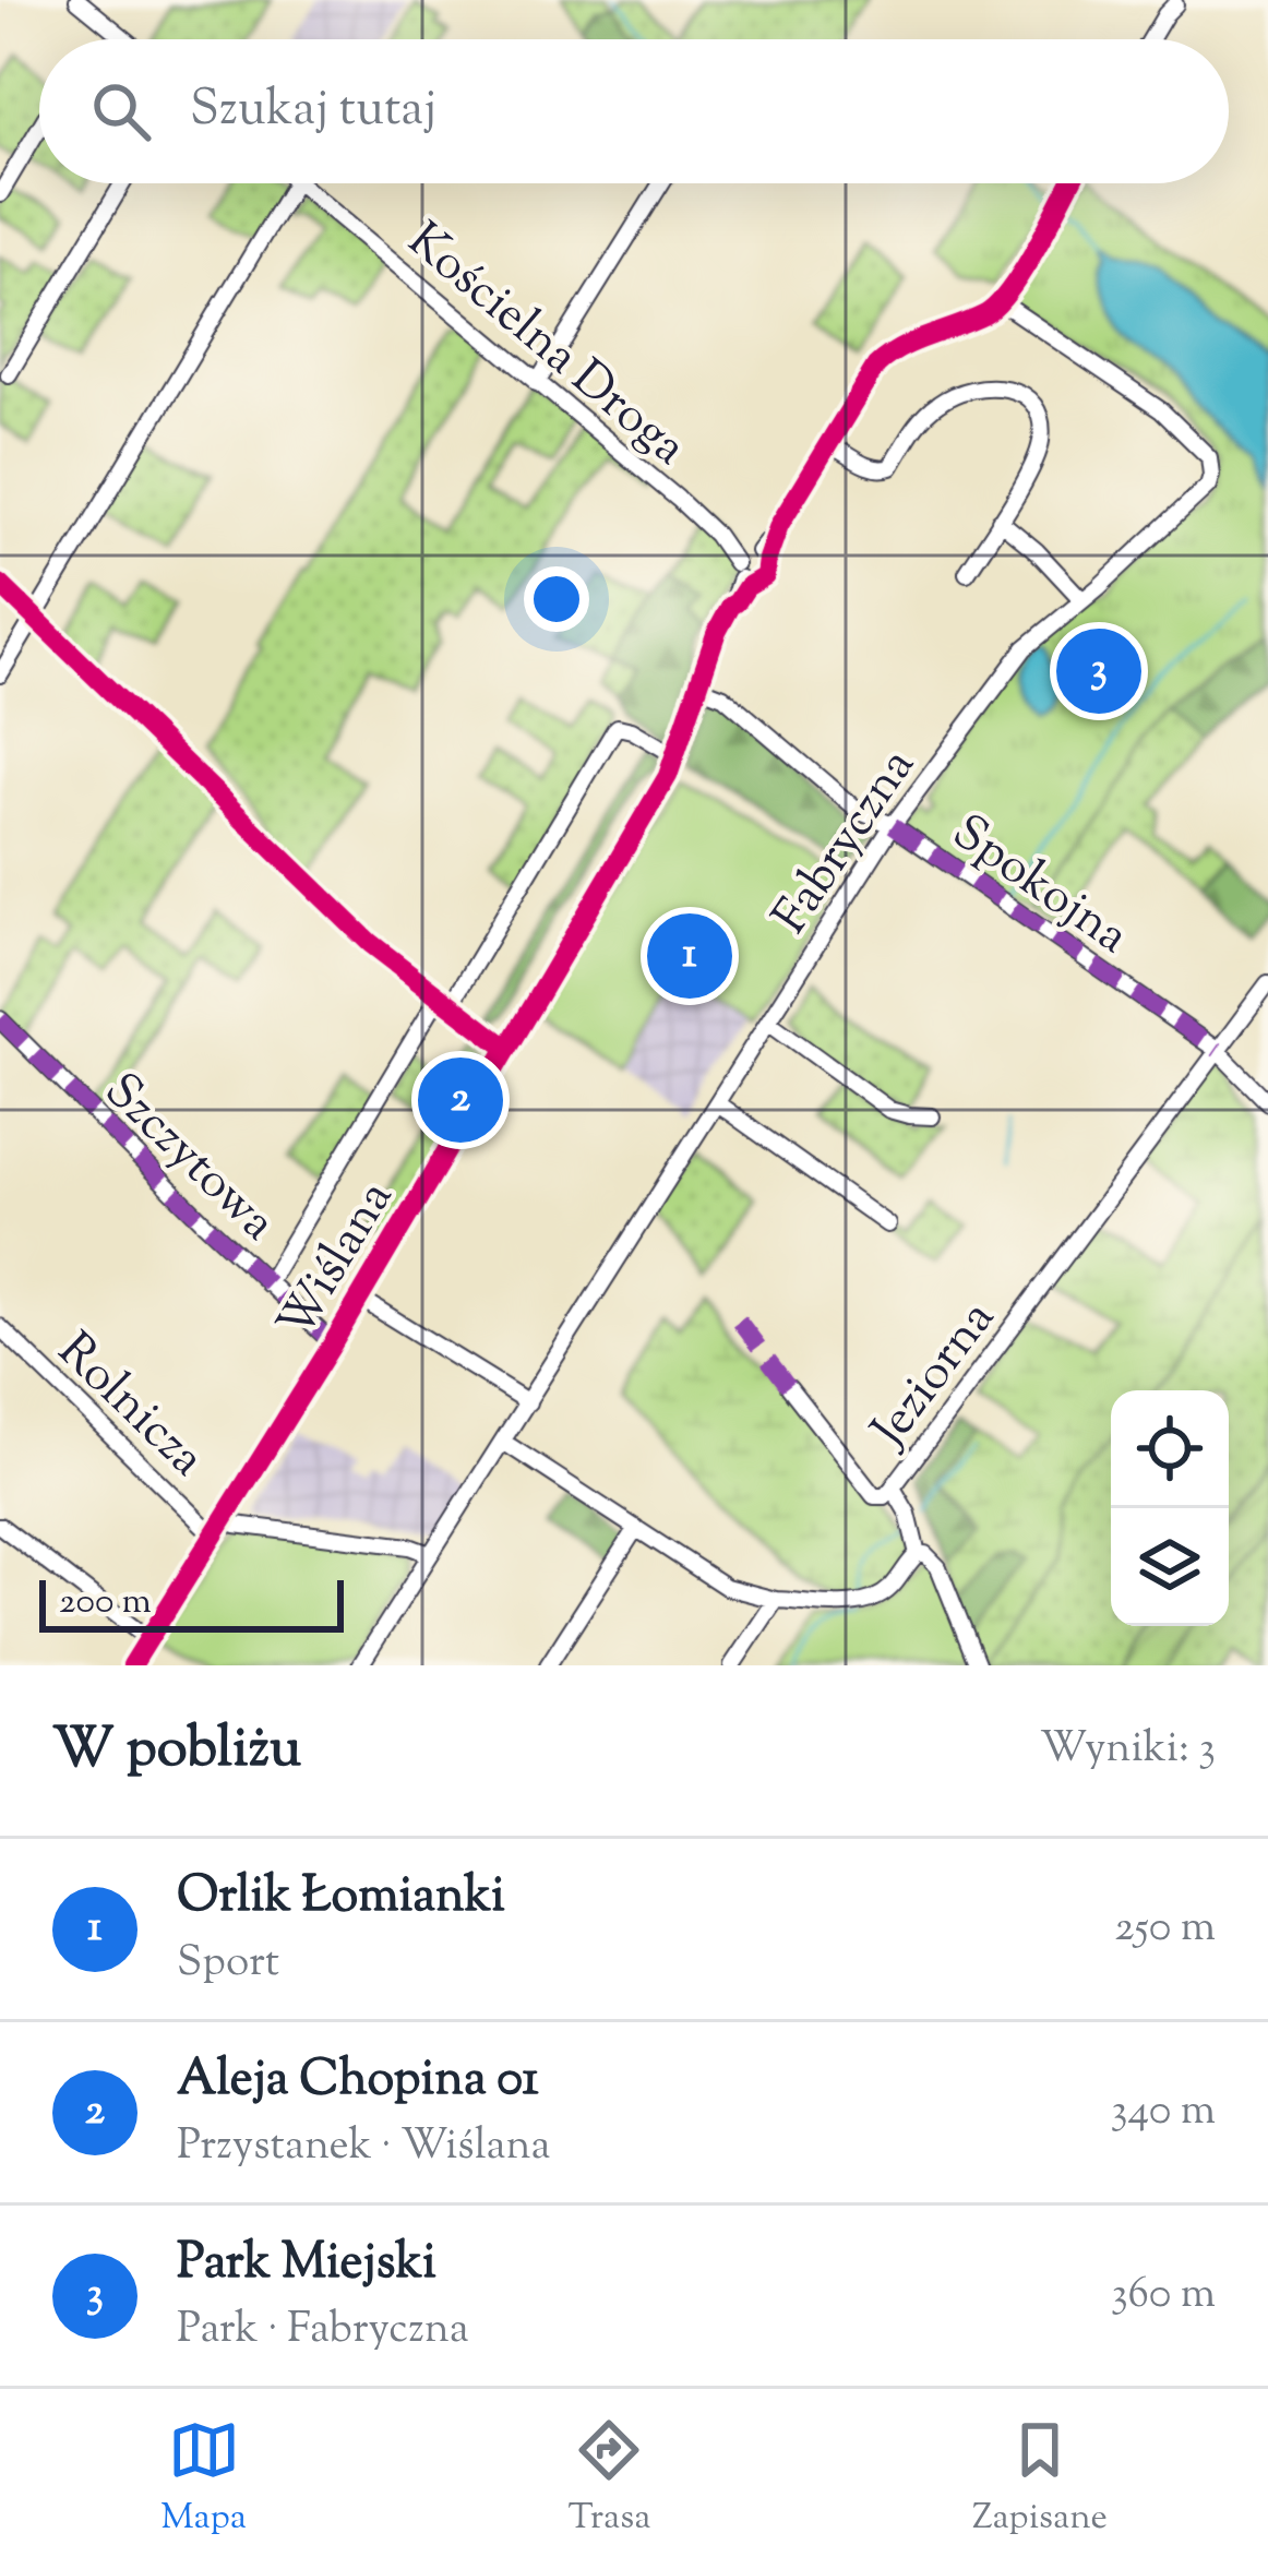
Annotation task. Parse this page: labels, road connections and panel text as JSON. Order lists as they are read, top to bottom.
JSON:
{
  "streets": {
    "street": [
      "Kościelna Droga",
      "Fabryczna",
      "Spokojna",
      "Szczytowa",
      "Wiślana",
      "Jeziorna",
      "Rolnicza"
    ]
  },
  "crossings": [
    ["Kościelna Droga", "Wiślana"],
    ["Fabryczna", "Spokojna"],
    ["Fabryczna", "Wiślana"],
    ["Spokojna", "Wiślana"],
    ["Spokojna", "Jeziorna"],
    ["Szczytowa", "Wiślana"],
    ["Wiślana", "Rolnicza"]
  ],
  "scale_bar": "200 m",
  "page": {
    "search": "Szukaj tutaj",
    "pins": ["3", "1", "2"],
    "scale": "200 m",
    "heading": ["W pobliżu", "Wyniki: 3"],
    "list": [
      {
        "mark": "1",
        "name": "Orlik Łomianki",
        "note": "Sport",
        "value": "250 m"
      },
      {
        "mark": "2",
        "name": "Aleja Chopina 01",
        "note": "Przystanek · Wiślana",
        "value": "340 m"
      },
      {
        "mark": "3",
        "name": "Park Miejski",
        "note": "Park · Fabryczna",
        "value": "360 m"
      }
    ],
    "nav": ["Mapa", "Trasa", "Zapisane"]
  }
}
